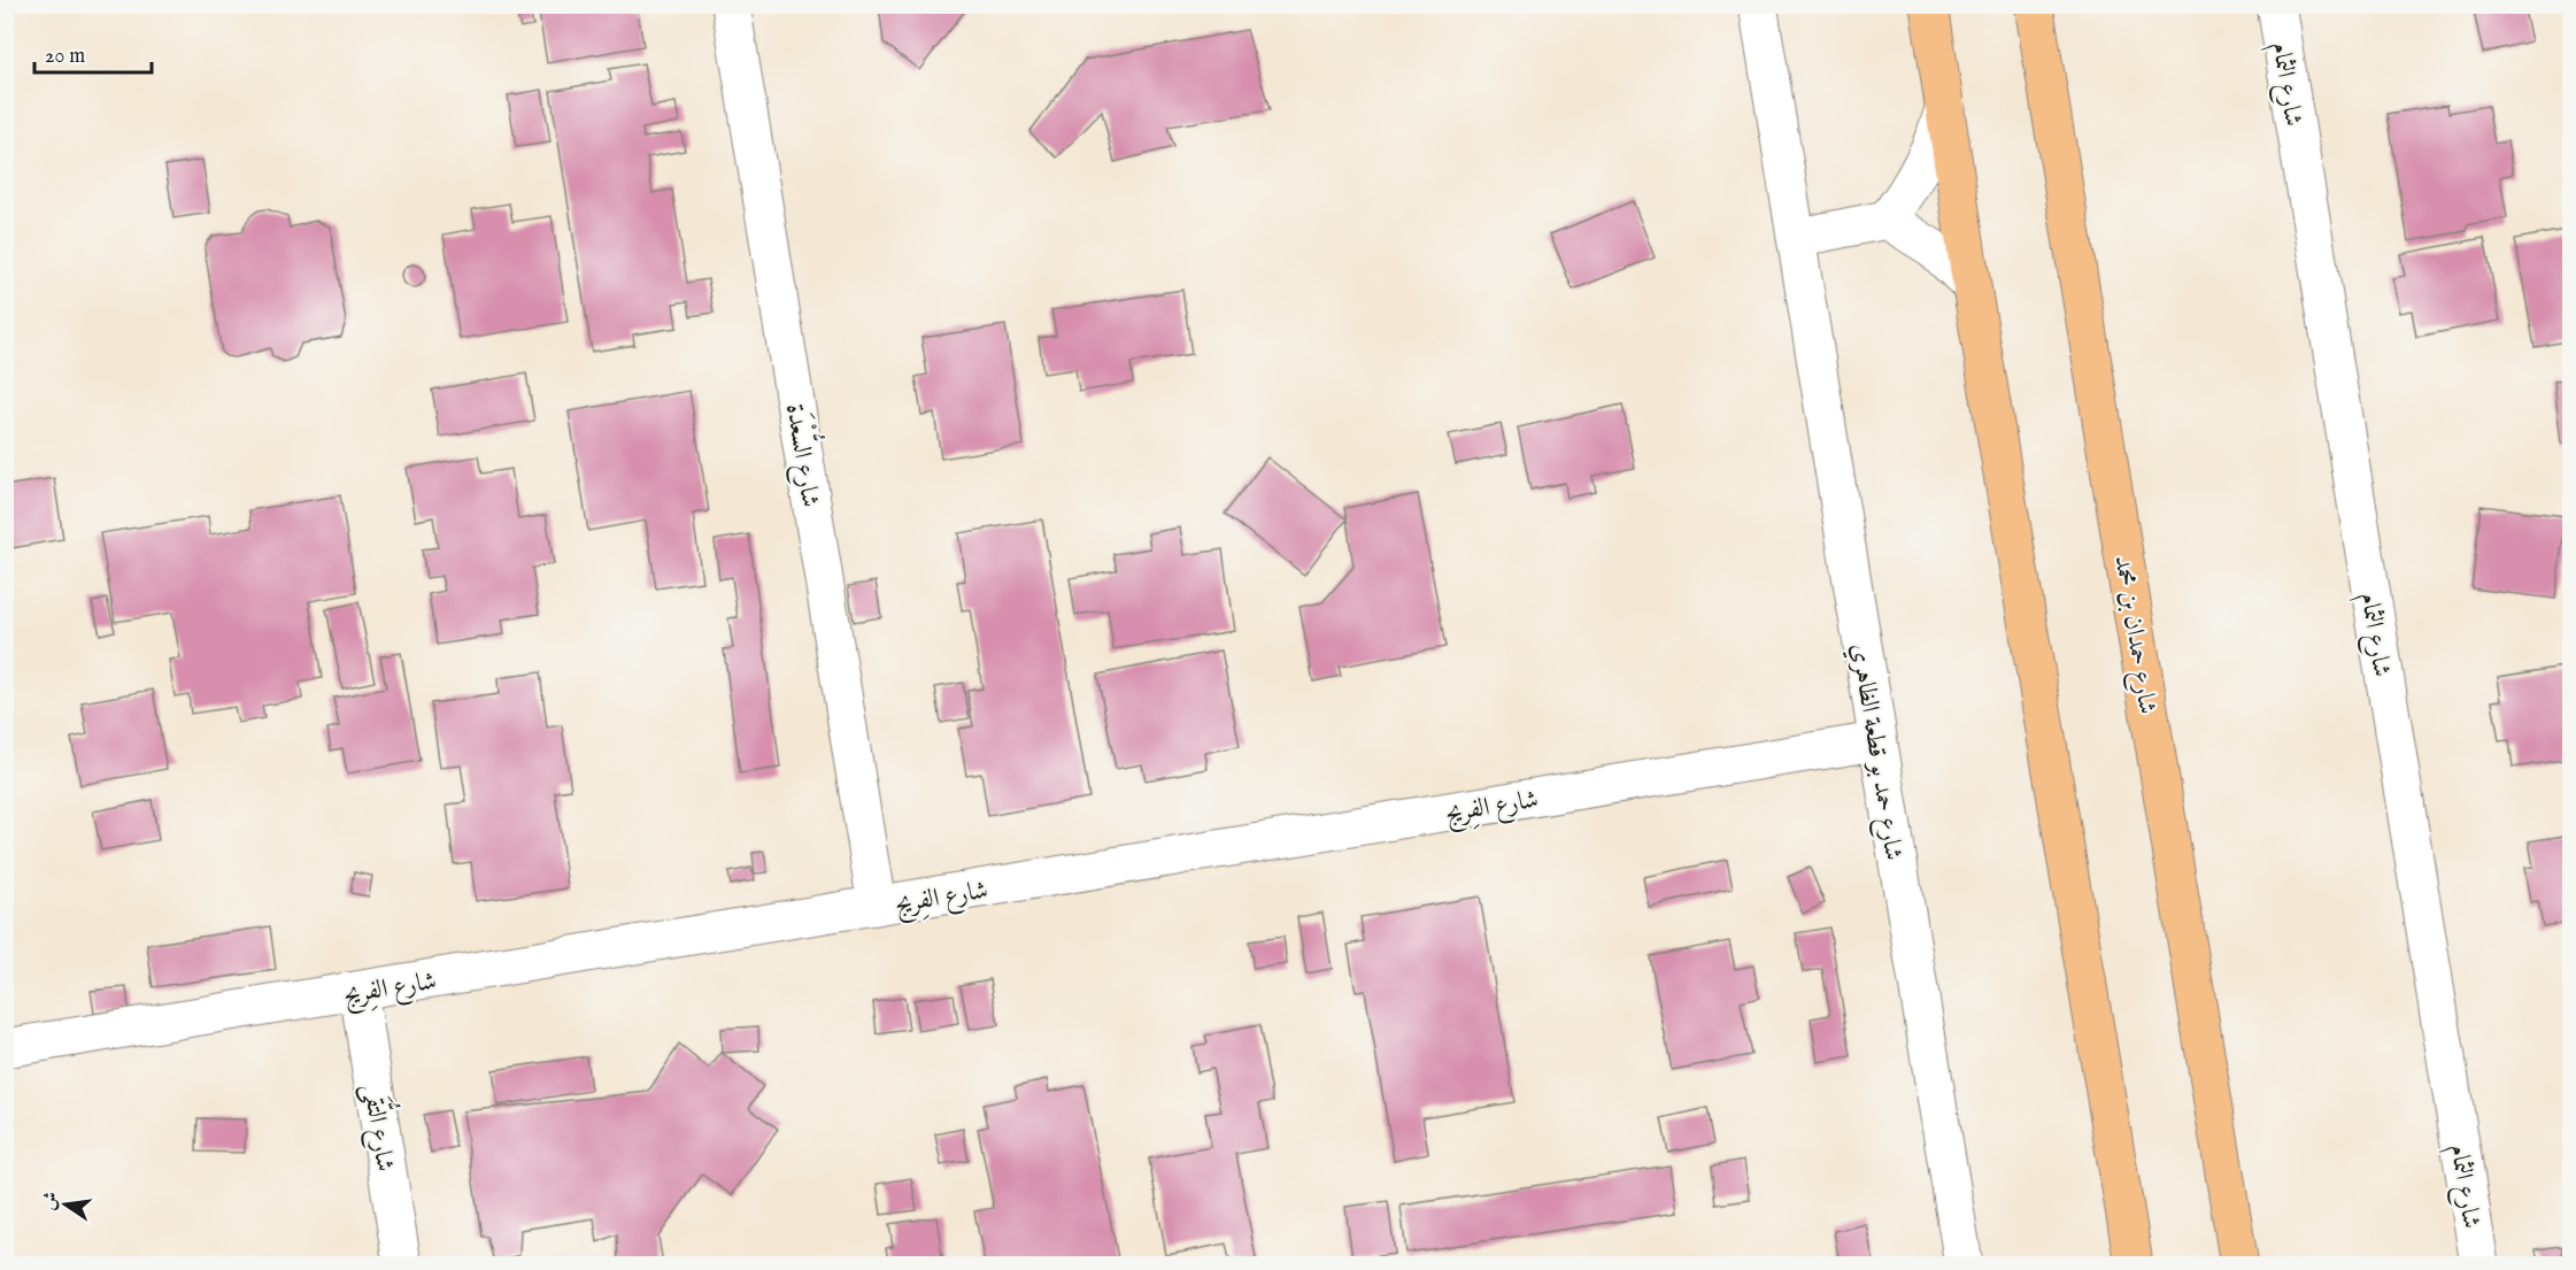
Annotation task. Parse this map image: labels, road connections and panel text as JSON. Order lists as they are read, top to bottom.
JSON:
{
  "streets": {
    "main road": ["شارع حمدان بن محمد"],
    "street": [
      "شارع الثمام",
      "شارع السُّعْدَة",
      "شارع حمد بو قطعة الظاهري",
      "شارع الفِريج",
      "شارع التُّقَى"
    ]
  },
  "crossings": [
    ["شارع السُّعْدَة", "شارع الفِريج"],
    ["شارع حمد بو قطعة الظاهري", "شارع الفِريج"],
    ["شارع الفِريج", "شارع التُّقَى"]
  ],
  "scale_bar": "20 m",
  "north": "left"
}
